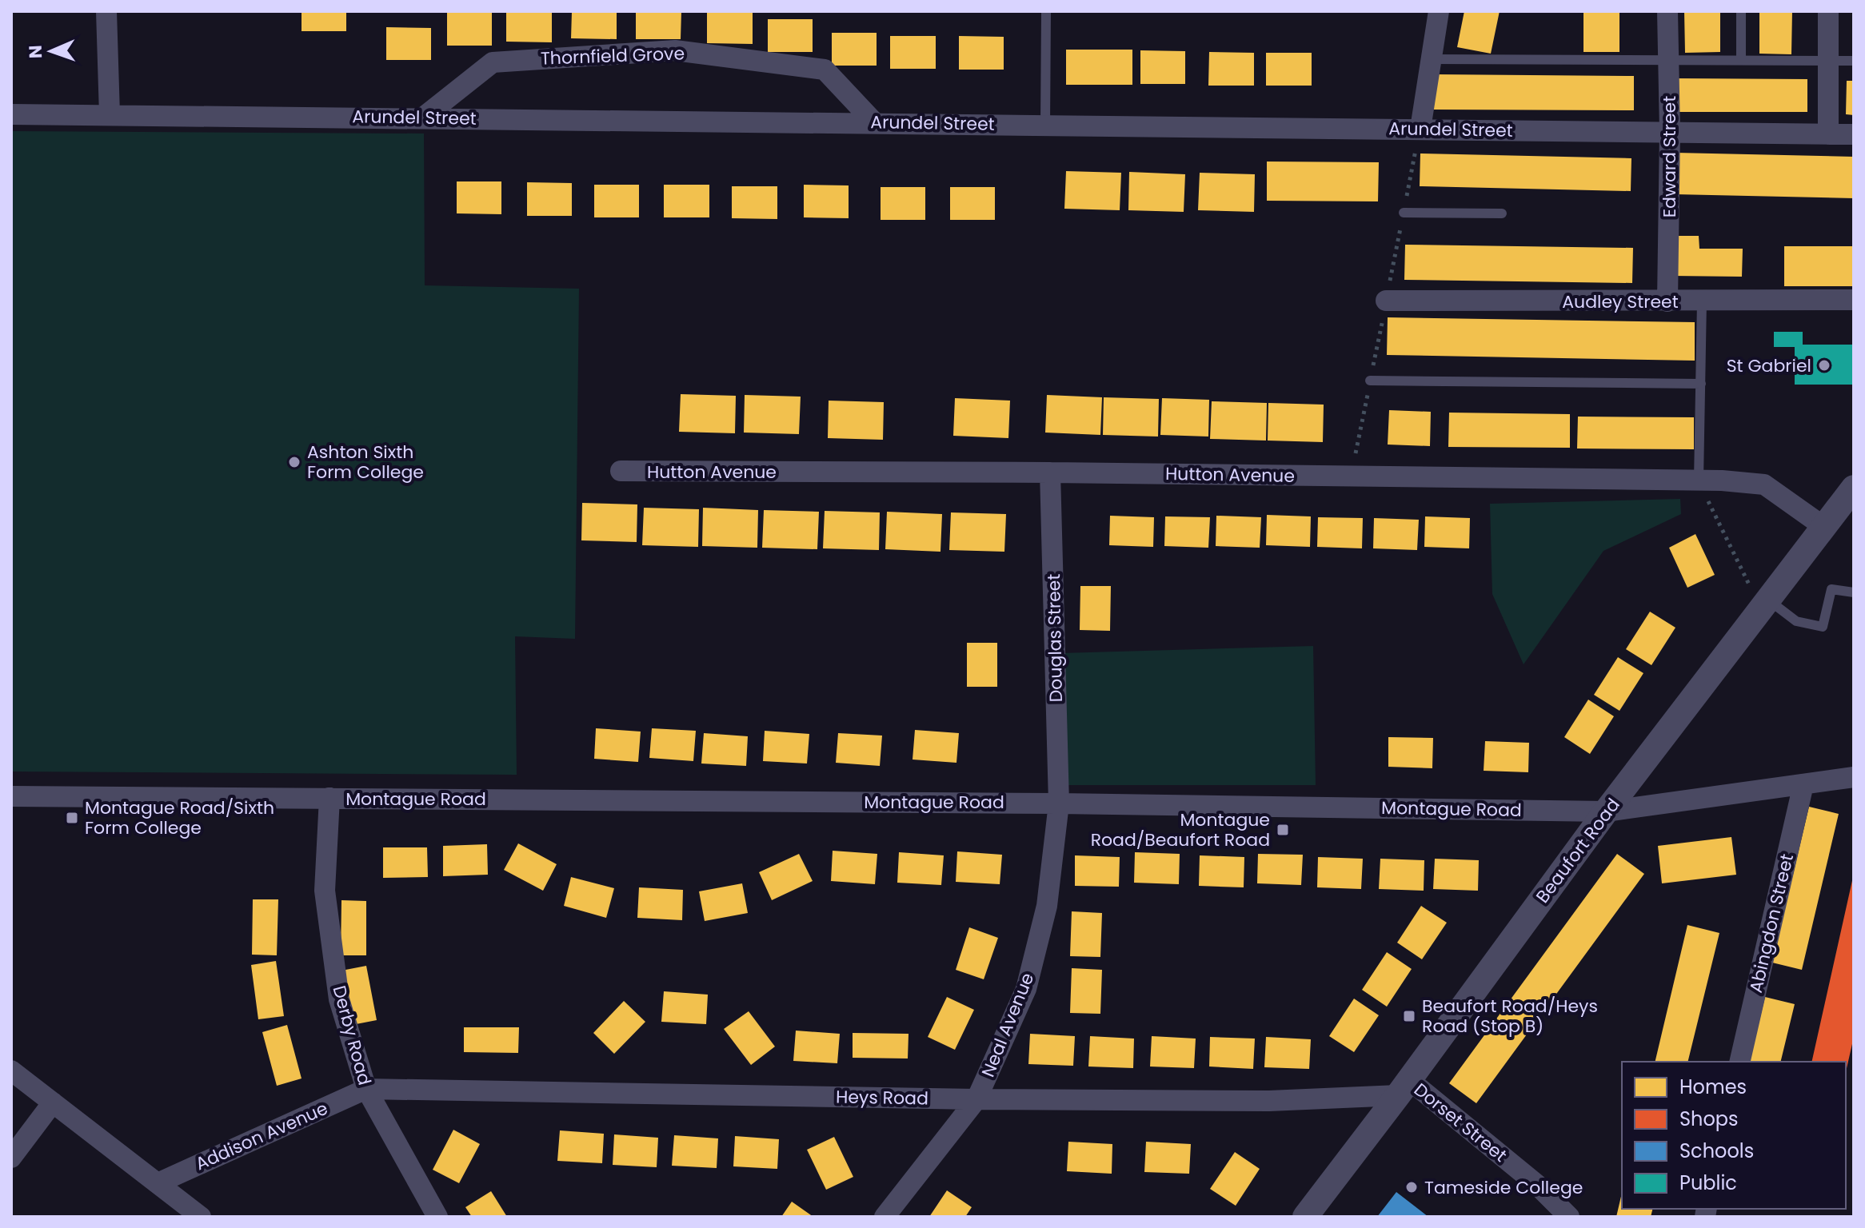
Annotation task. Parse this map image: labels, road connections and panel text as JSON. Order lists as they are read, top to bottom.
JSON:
{
  "streets": {
    "street": [
      "Thornfield Grove",
      "Arundel Street",
      "Edward Street",
      "Audley Street",
      "Hutton Avenue",
      "Douglas Street",
      "Montague Road",
      "Beaufort Road",
      "Abingdon Street",
      "Neal Avenue",
      "Derby Road",
      "Heys Road",
      "Dorset Street",
      "Addison Avenue"
    ]
  },
  "crossings": [
    ["Thornfield Grove", "Arundel Street"],
    ["Arundel Street", "Edward Street"],
    ["Edward Street", "Audley Street"],
    ["Hutton Avenue", "Douglas Street"],
    ["Hutton Avenue", "Beaufort Road"],
    ["Douglas Street", "Montague Road"],
    ["Douglas Street", "Neal Avenue"],
    ["Montague Road", "Beaufort Road"],
    ["Montague Road", "Abingdon Street"],
    ["Montague Road", "Neal Avenue"],
    ["Montague Road", "Derby Road"],
    ["Beaufort Road", "Heys Road"],
    ["Beaufort Road", "Dorset Street"],
    ["Neal Avenue", "Heys Road"],
    ["Derby Road", "Heys Road"],
    ["Derby Road", "Addison Avenue"],
    ["Heys Road", "Dorset Street"],
    ["Heys Road", "Addison Avenue"]
  ],
  "places": {
    "other": ["St Gabriel", "Ashton Sixth Form College", "Tameside College"],
    "transit": ["Montague Road/Sixth Form College", "Montague Road/Beaufort Road", "Beaufort Road/Heys Road (Stop B)"]
  },
  "legend": [
    "Homes",
    "Shops",
    "Schools",
    "Public"
  ],
  "north": "left"
}
